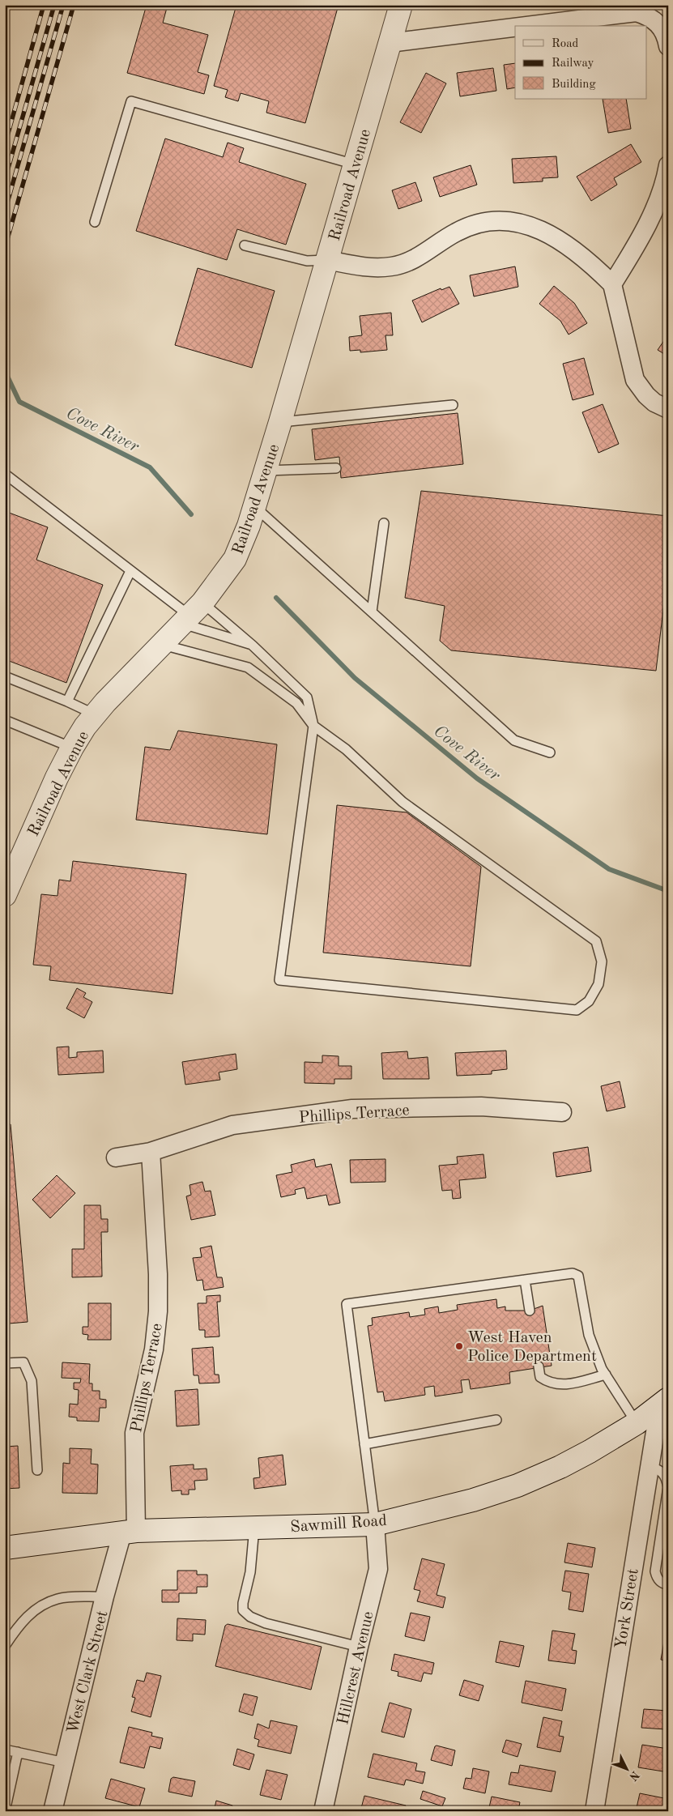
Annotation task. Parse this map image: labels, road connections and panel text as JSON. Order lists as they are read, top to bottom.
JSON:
{
  "streets": {
    "street": [
      "Railroad Avenue",
      "Phillips Terrace",
      "Sawmill Road",
      "York Street",
      "Hillcrest Avenue",
      "West Clark Street"
    ]
  },
  "crossings": [
    ["Phillips Terrace", "Sawmill Road"],
    ["Phillips Terrace", "West Clark Street"],
    ["Sawmill Road", "York Street"],
    ["Sawmill Road", "Hillcrest Avenue"],
    ["Sawmill Road", "West Clark Street"]
  ],
  "water": ["Cove River"],
  "places": ["West Haven Police Department"],
  "legend": ["Road", "Railway", "Building"],
  "north": "bottom right"
}
